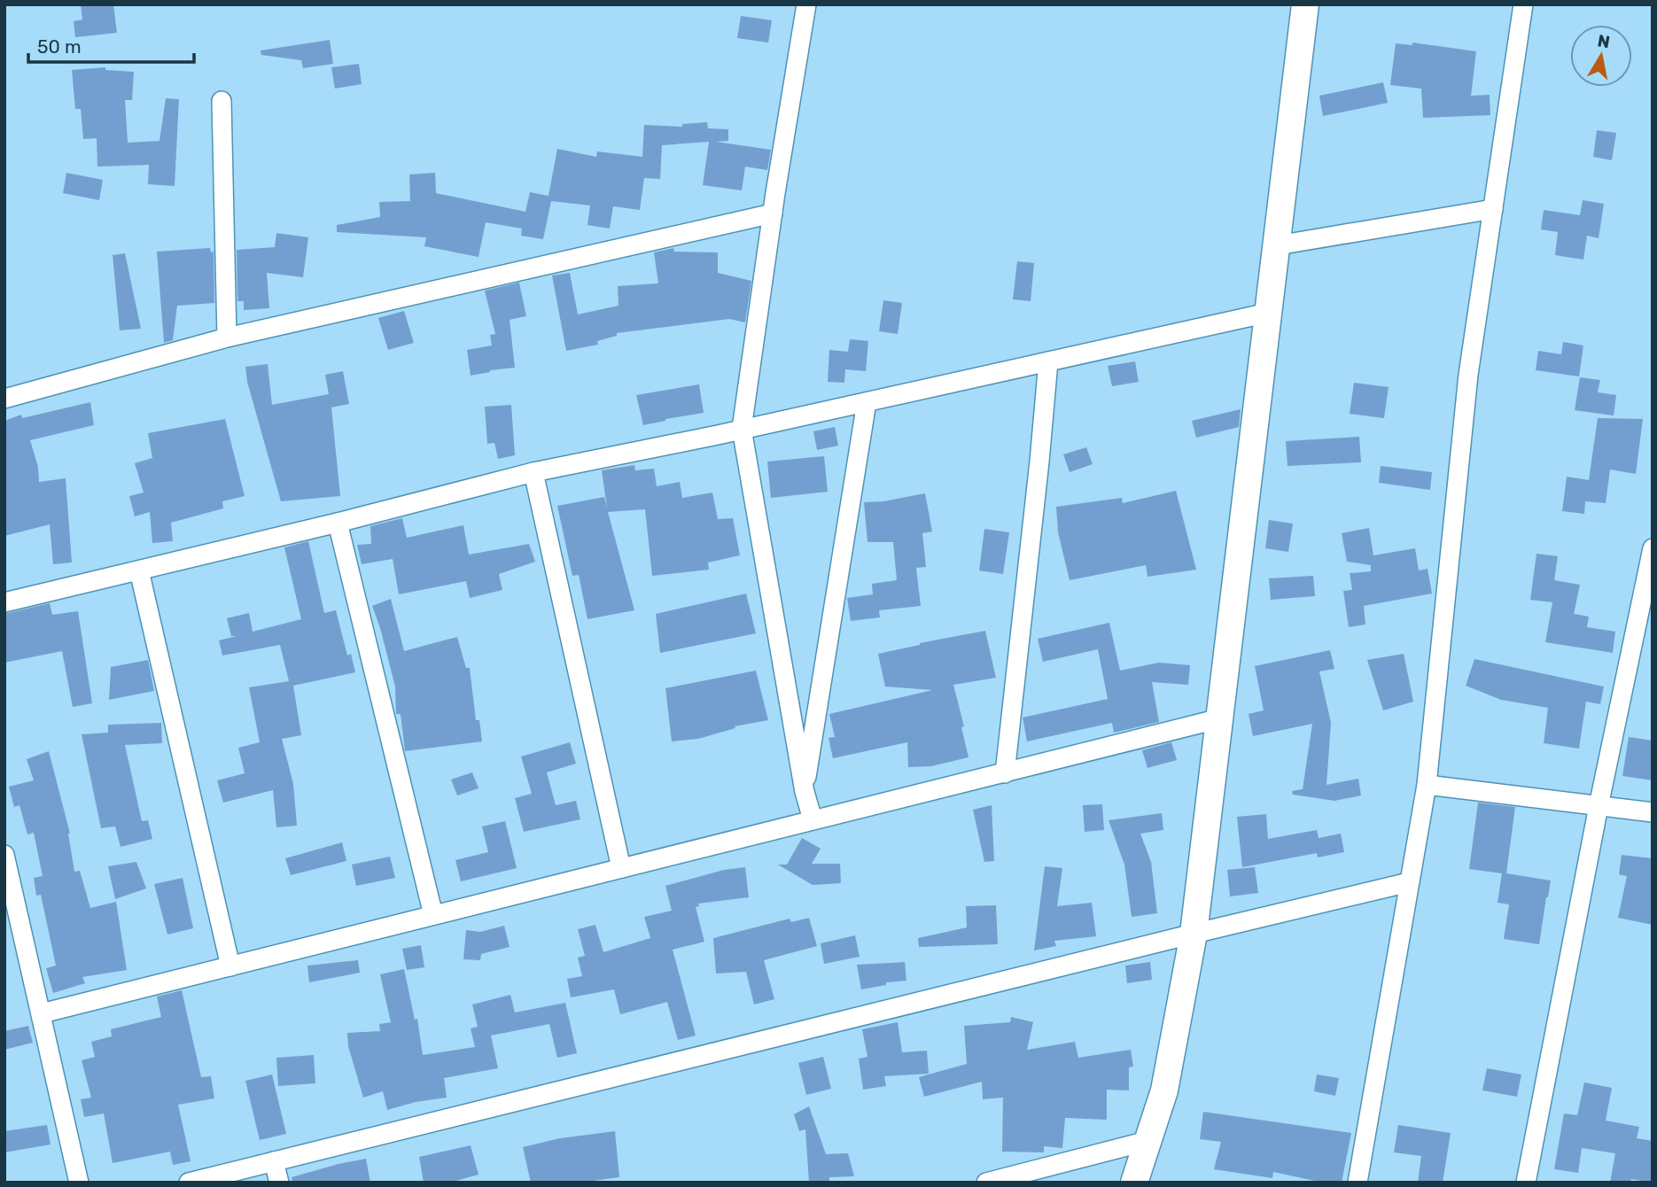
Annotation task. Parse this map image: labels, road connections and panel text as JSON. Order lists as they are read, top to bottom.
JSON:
{
  "scale_bar": "50 m",
  "north": "top"
}
